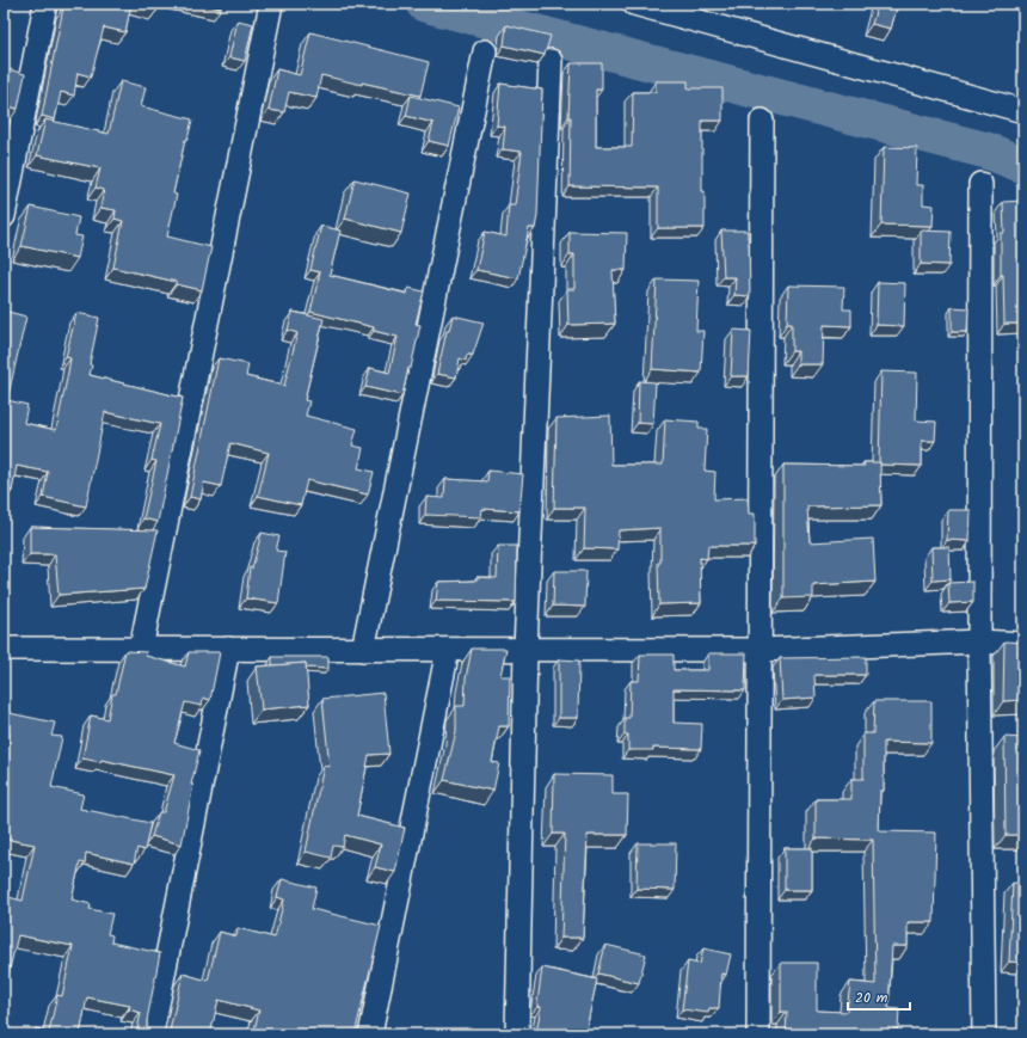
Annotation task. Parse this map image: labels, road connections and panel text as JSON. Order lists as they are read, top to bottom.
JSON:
{
  "scale_bar": "20 m"
}
